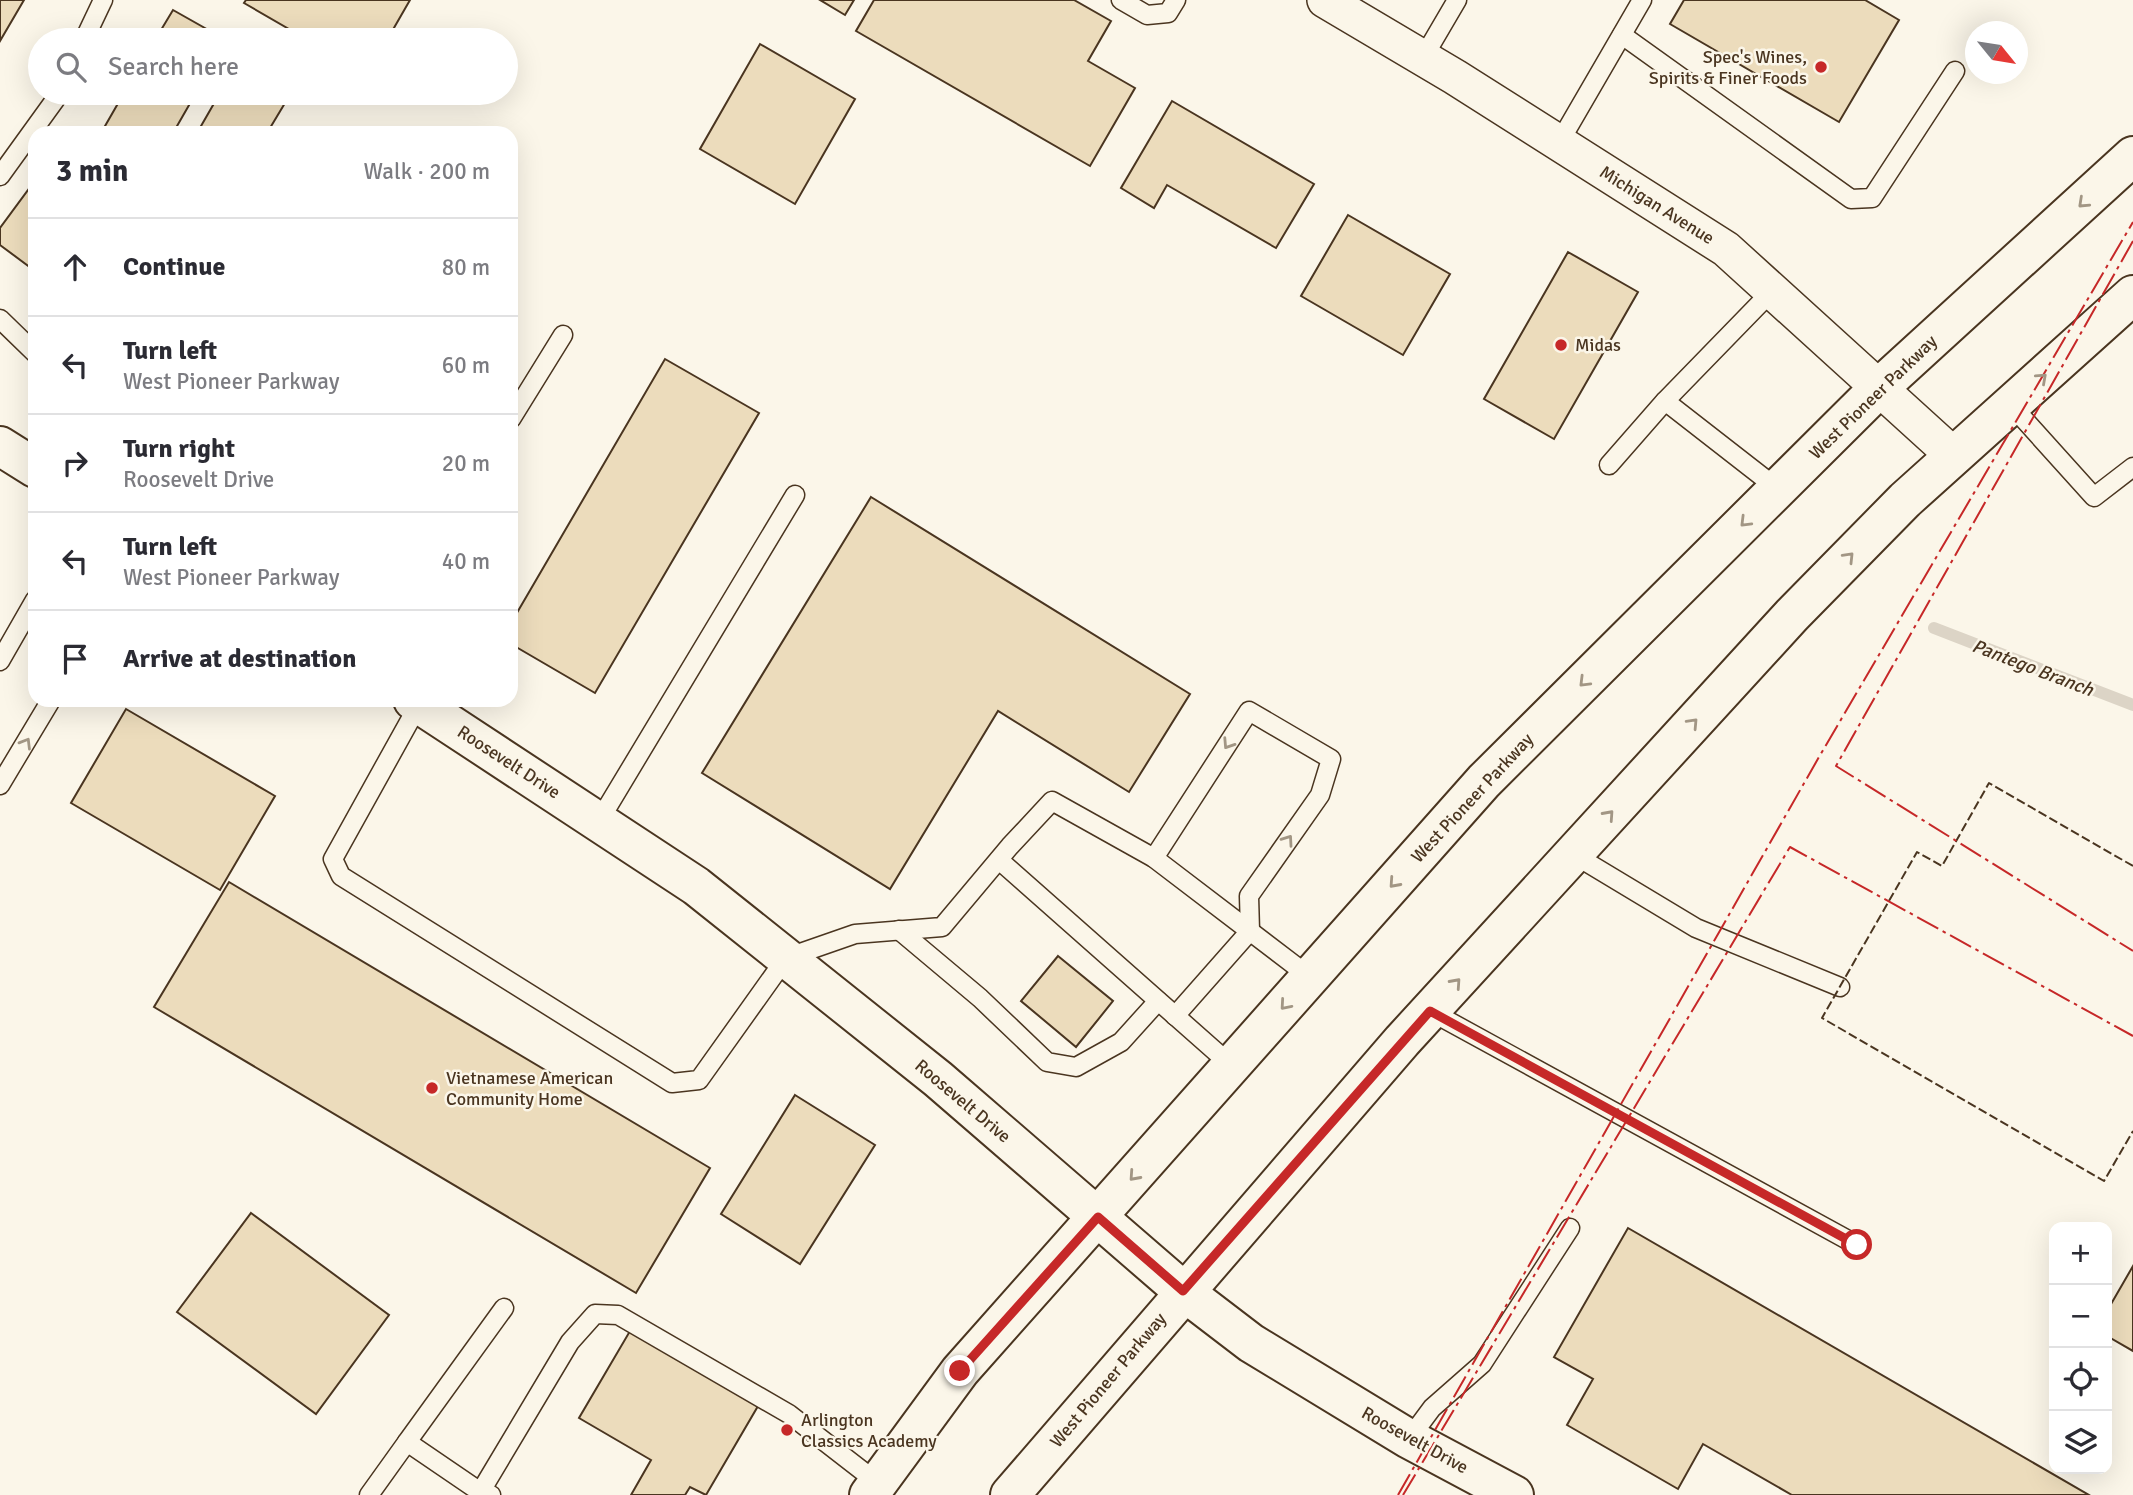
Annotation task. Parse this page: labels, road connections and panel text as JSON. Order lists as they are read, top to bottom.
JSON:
{
  "streets": {
    "main road": ["West Pioneer Parkway", "Roosevelt Drive"],
    "street": ["Michigan Avenue"]
  },
  "crossings": [
    ["Michigan Avenue", "West Pioneer Parkway"],
    ["West Pioneer Parkway", "Roosevelt Drive"]
  ],
  "water": ["Pantego Branch"],
  "places": [
    "Spec's Wines, Spirits & Finer Foods",
    "Midas",
    "Vietnamese American Community Home",
    "Arlington Classics Academy"
  ],
  "north": "bottom right",
  "page": {
    "search": "Search here",
    "heading": ["3 min", "Walk · 200 m"],
    "list": [
      ["Continue", "80 m"],
      ["Turn left", "West Pioneer Parkway", "60 m"],
      ["Turn right", "Roosevelt Drive", "20 m"],
      ["Turn left", "West Pioneer Parkway", "40 m"],
      "Arrive at destination"
    ],
    "map_buttons": ["+", "−"]
  }
}
